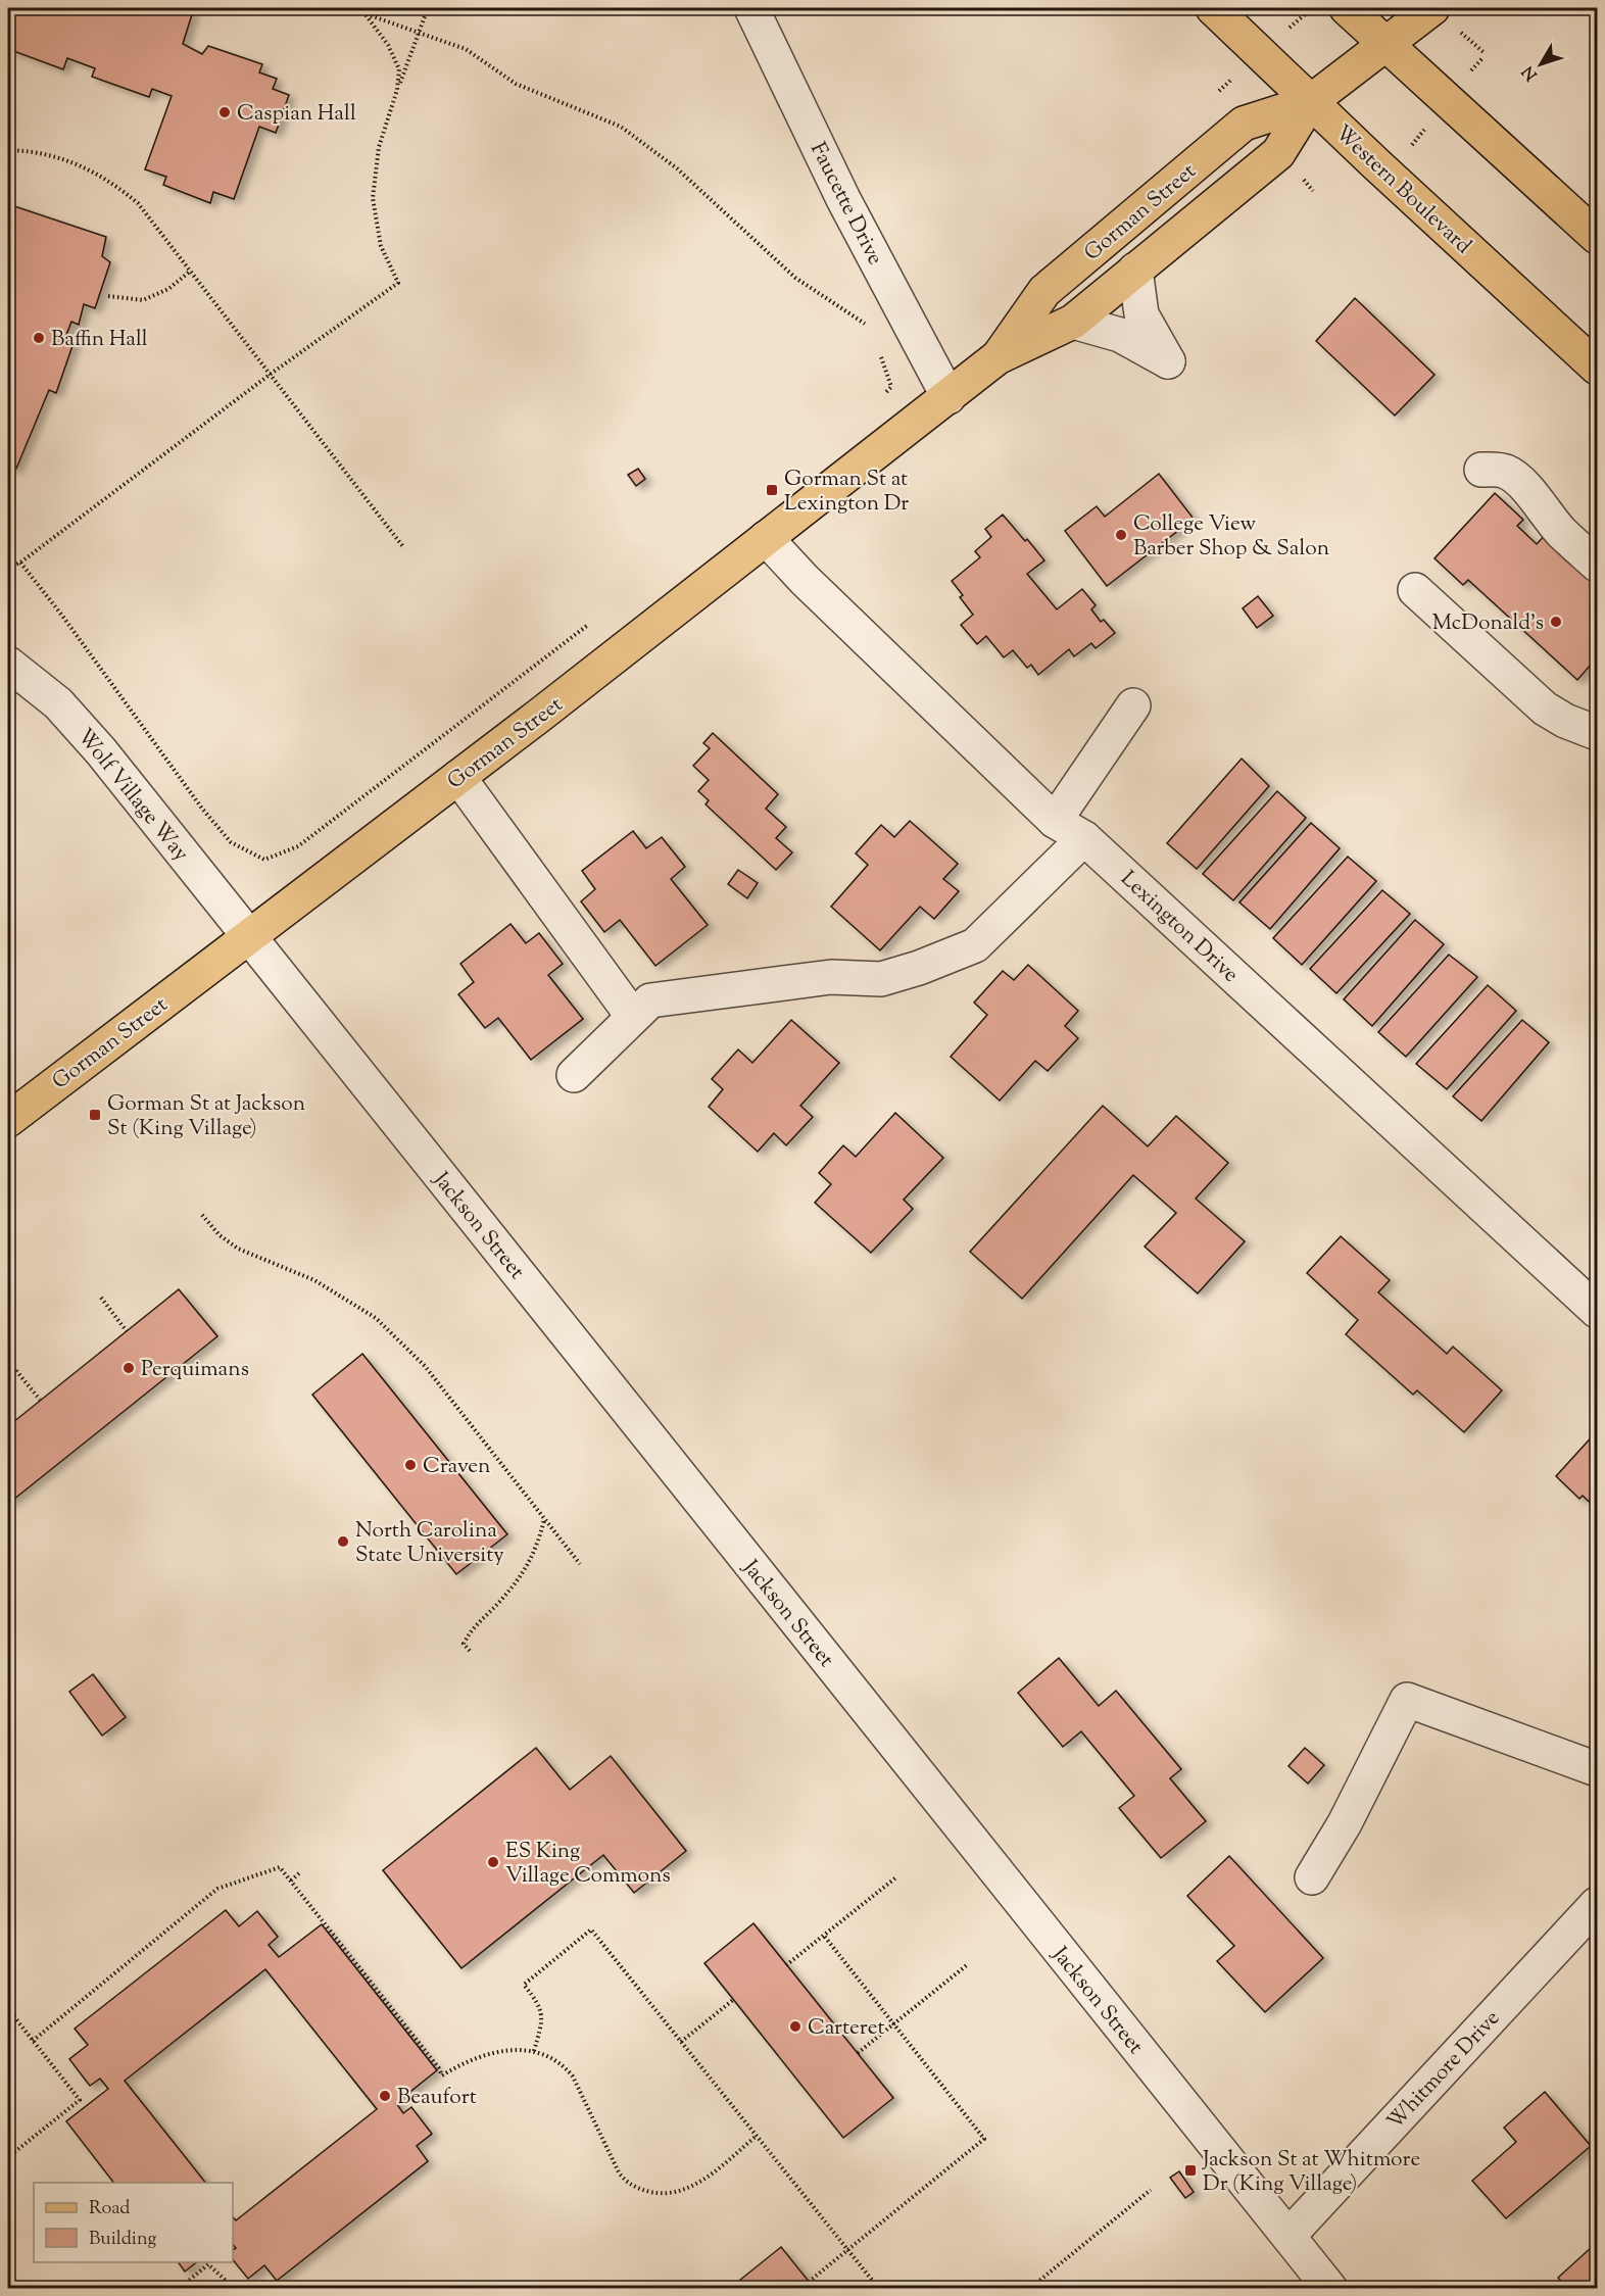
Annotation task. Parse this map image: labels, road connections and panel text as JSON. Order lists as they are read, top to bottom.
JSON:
{
  "streets": {
    "main road": ["Western Boulevard", "Gorman Street"],
    "street": [
      "Faucette Drive",
      "Wolf Village Way",
      "Lexington Drive",
      "Jackson Street",
      "Whitmore Drive"
    ]
  },
  "crossings": [
    ["Western Boulevard", "Gorman Street"],
    ["Faucette Drive", "Gorman Street"],
    ["Gorman Street", "Wolf Village Way"],
    ["Gorman Street", "Lexington Drive"],
    ["Gorman Street", "Jackson Street"],
    ["Wolf Village Way", "Jackson Street"],
    ["Jackson Street", "Whitmore Drive"]
  ],
  "places": {
    "other": [
      "Caspian Hall",
      "Baffin Hall",
      "College View Barber Shop & Salon",
      "McDonald's",
      "Perquimans",
      "Craven",
      "North Carolina State University",
      "ES King Village Commons",
      "Carteret",
      "Beaufort"
    ],
    "transit": ["Gorman St at Lexington Dr", "Gorman St at Jackson St (King Village)", "Jackson St at Whitmore Dr (King Village)"]
  },
  "legend": ["Road", "Building"],
  "north": "bottom left"
}
